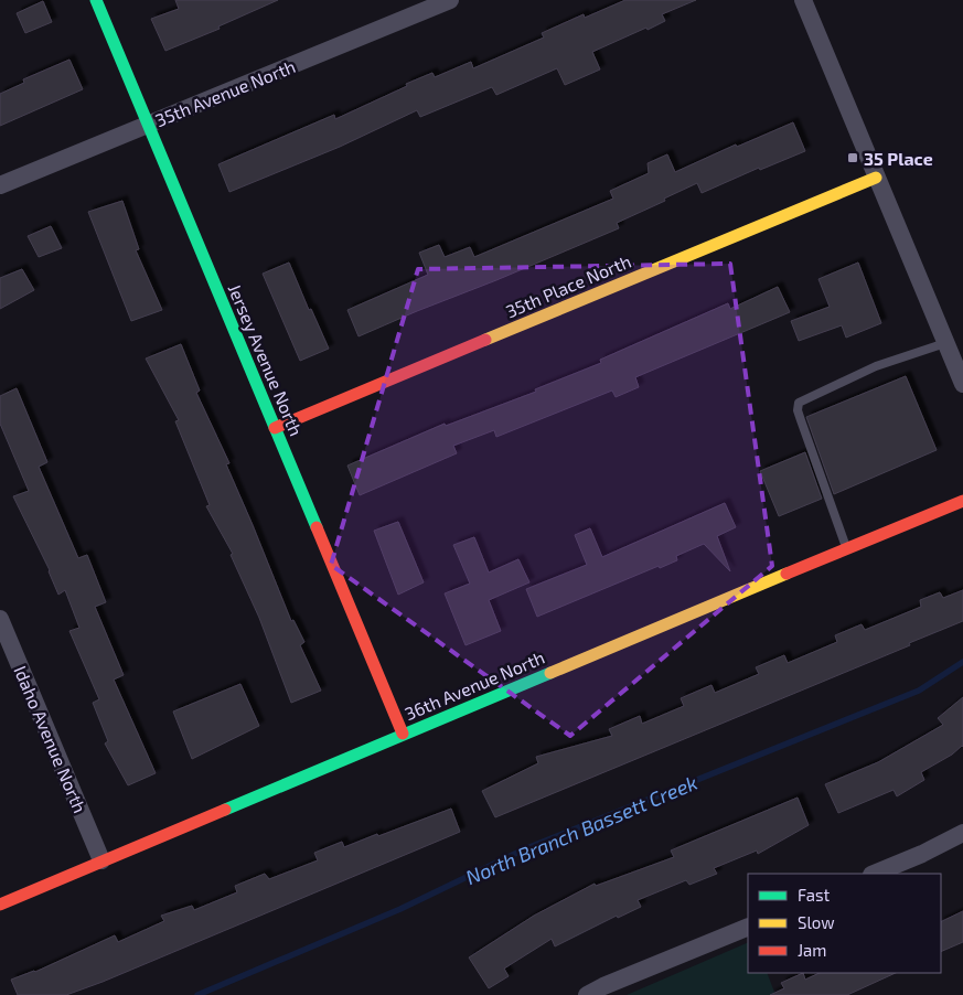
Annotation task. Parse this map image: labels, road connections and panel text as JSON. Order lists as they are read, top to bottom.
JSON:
{
  "streets": {
    "street": [
      "35th Avenue North",
      "35th Place North",
      "Jersey Avenue North",
      "36th Avenue North",
      "Idaho Avenue North"
    ]
  },
  "crossings": [
    ["35th Avenue North", "Jersey Avenue North"],
    ["35th Place North", "Jersey Avenue North"],
    ["Jersey Avenue North", "36th Avenue North"],
    ["36th Avenue North", "Idaho Avenue North"]
  ],
  "water": ["North Branch Bassett Creek"],
  "places": {
    "transit": ["35 Place"]
  },
  "legend": ["Fast", "Slow", "Jam"]
}
